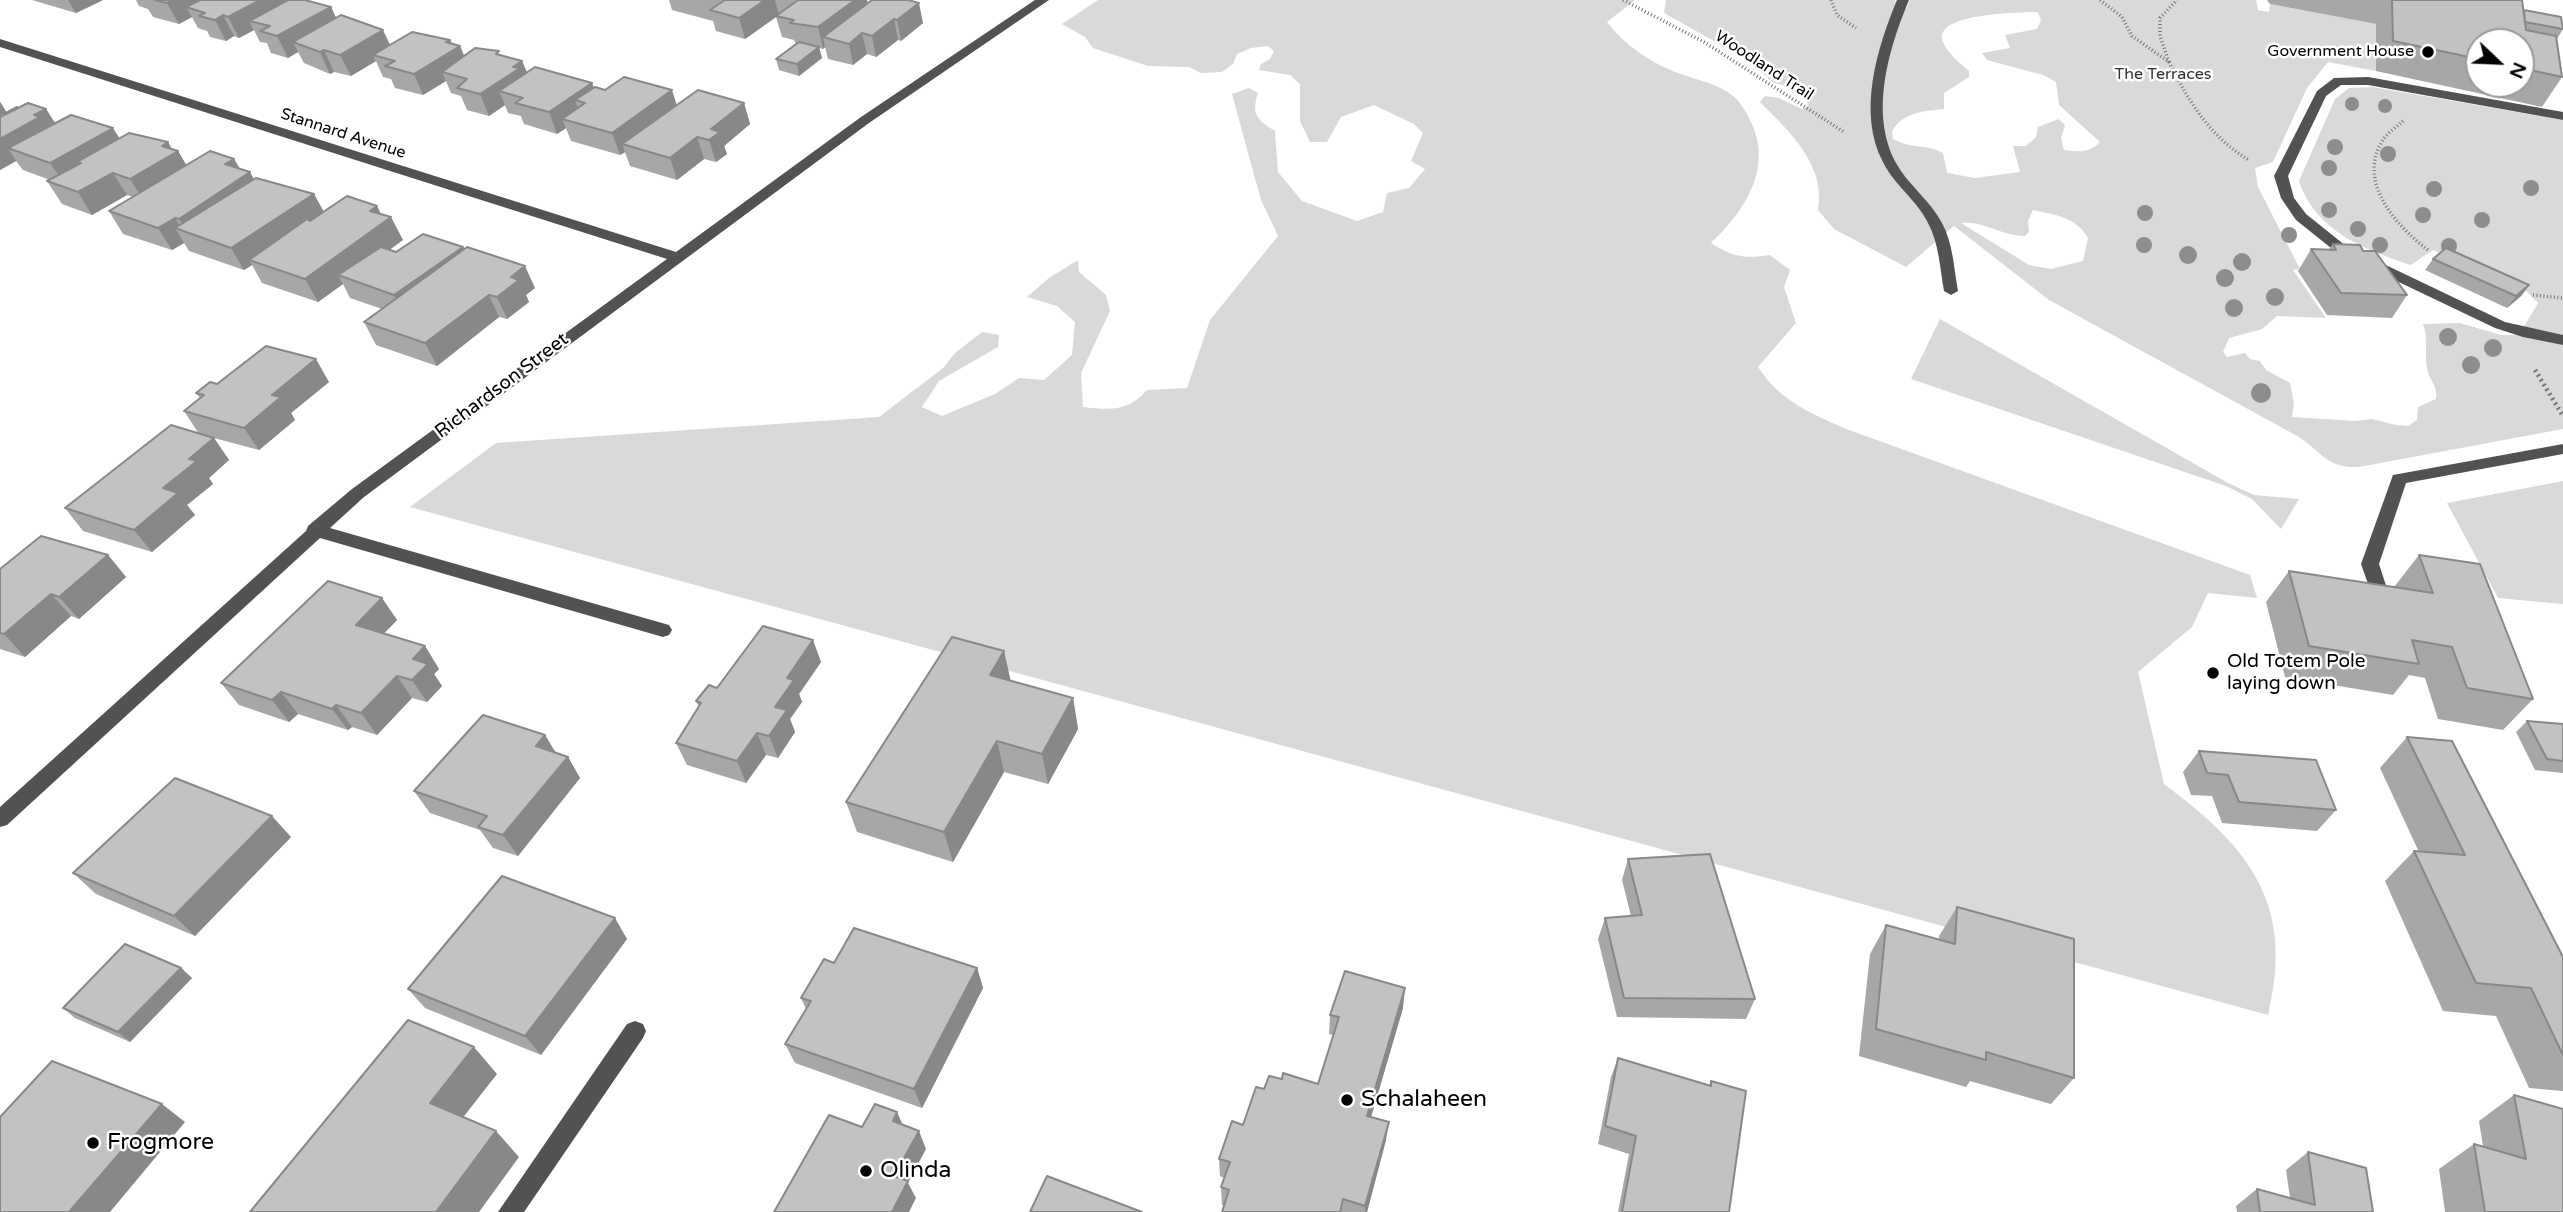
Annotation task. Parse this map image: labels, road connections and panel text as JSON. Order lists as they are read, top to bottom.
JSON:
{
  "streets": {
    "street": ["Stannard Avenue", "Richardson Street"],
    "path": ["Woodland Trail"]
  },
  "crossings": [
    ["Stannard Avenue", "Richardson Street"]
  ],
  "parks": ["The Terraces"],
  "places": [
    "Government House",
    "Old Totem Pole laying down",
    "Schalaheen",
    "Frogmore",
    "Olinda"
  ],
  "north": "bottom right"
}
